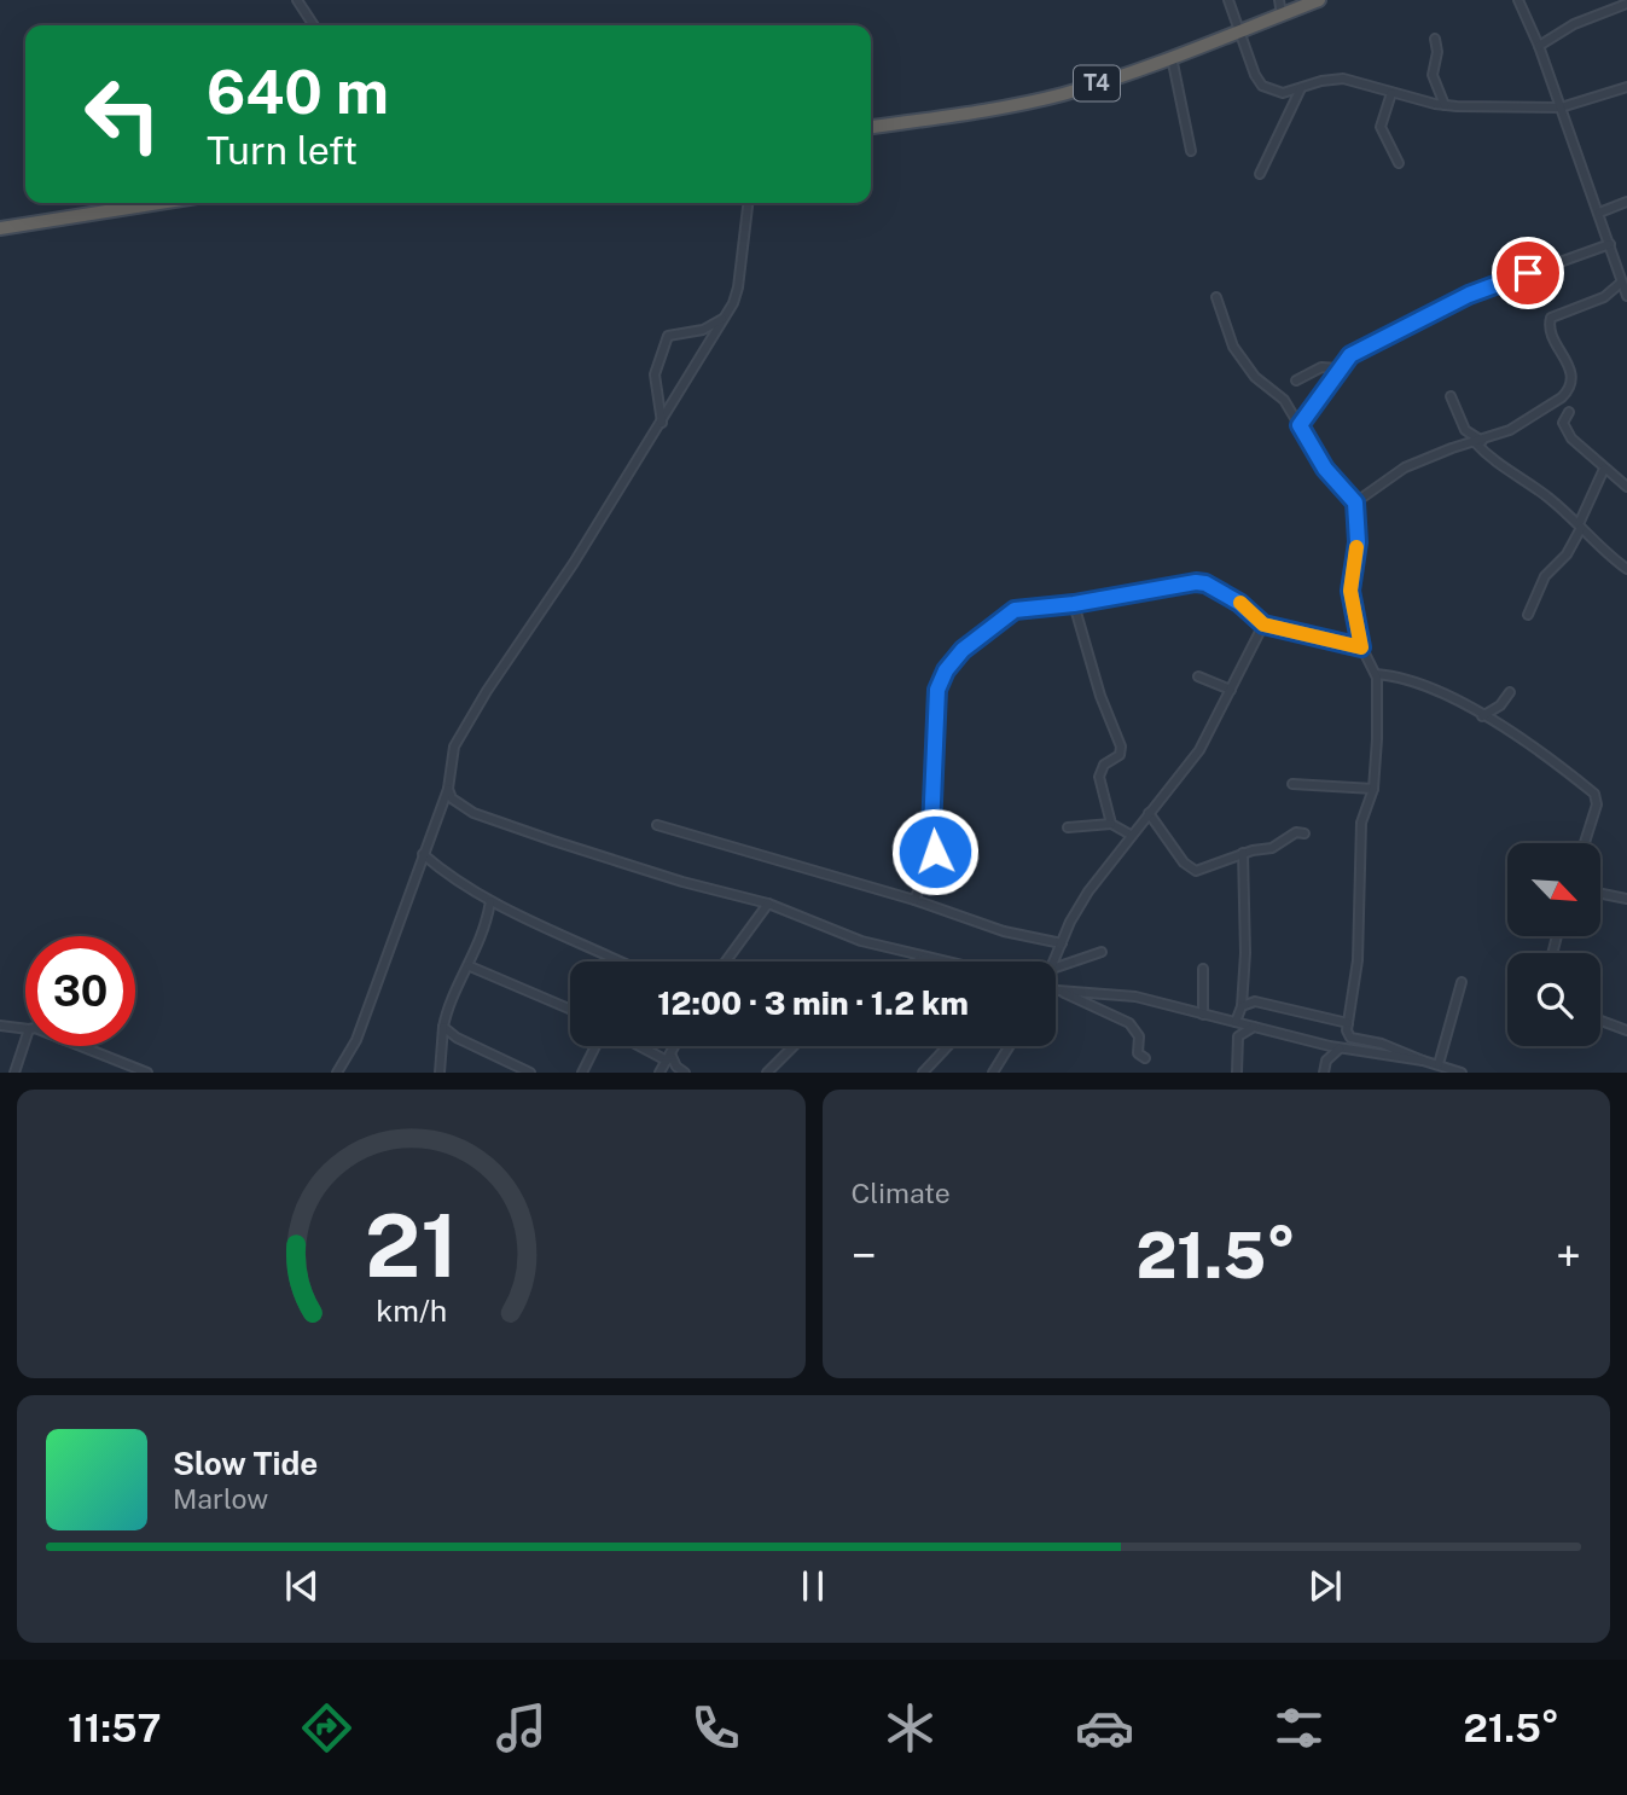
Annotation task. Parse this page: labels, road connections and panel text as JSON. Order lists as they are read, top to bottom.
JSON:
{
  "streets": {
    "highway": ["T4"]
  },
  "north": "bottom right",
  "page": {
    "turn": ["640 m", "Turn left"],
    "limit": "30",
    "trip": "12:00 · 3 min · 1.2 km",
    "tile": "Climate",
    "heat": ["−", "21.5°", "+"],
    "song": ["Slow Tide", "Marlow"],
    "tabs": ["11:57", "21.5°"],
    "gauge": ["21", "km/h"]
  }
}
